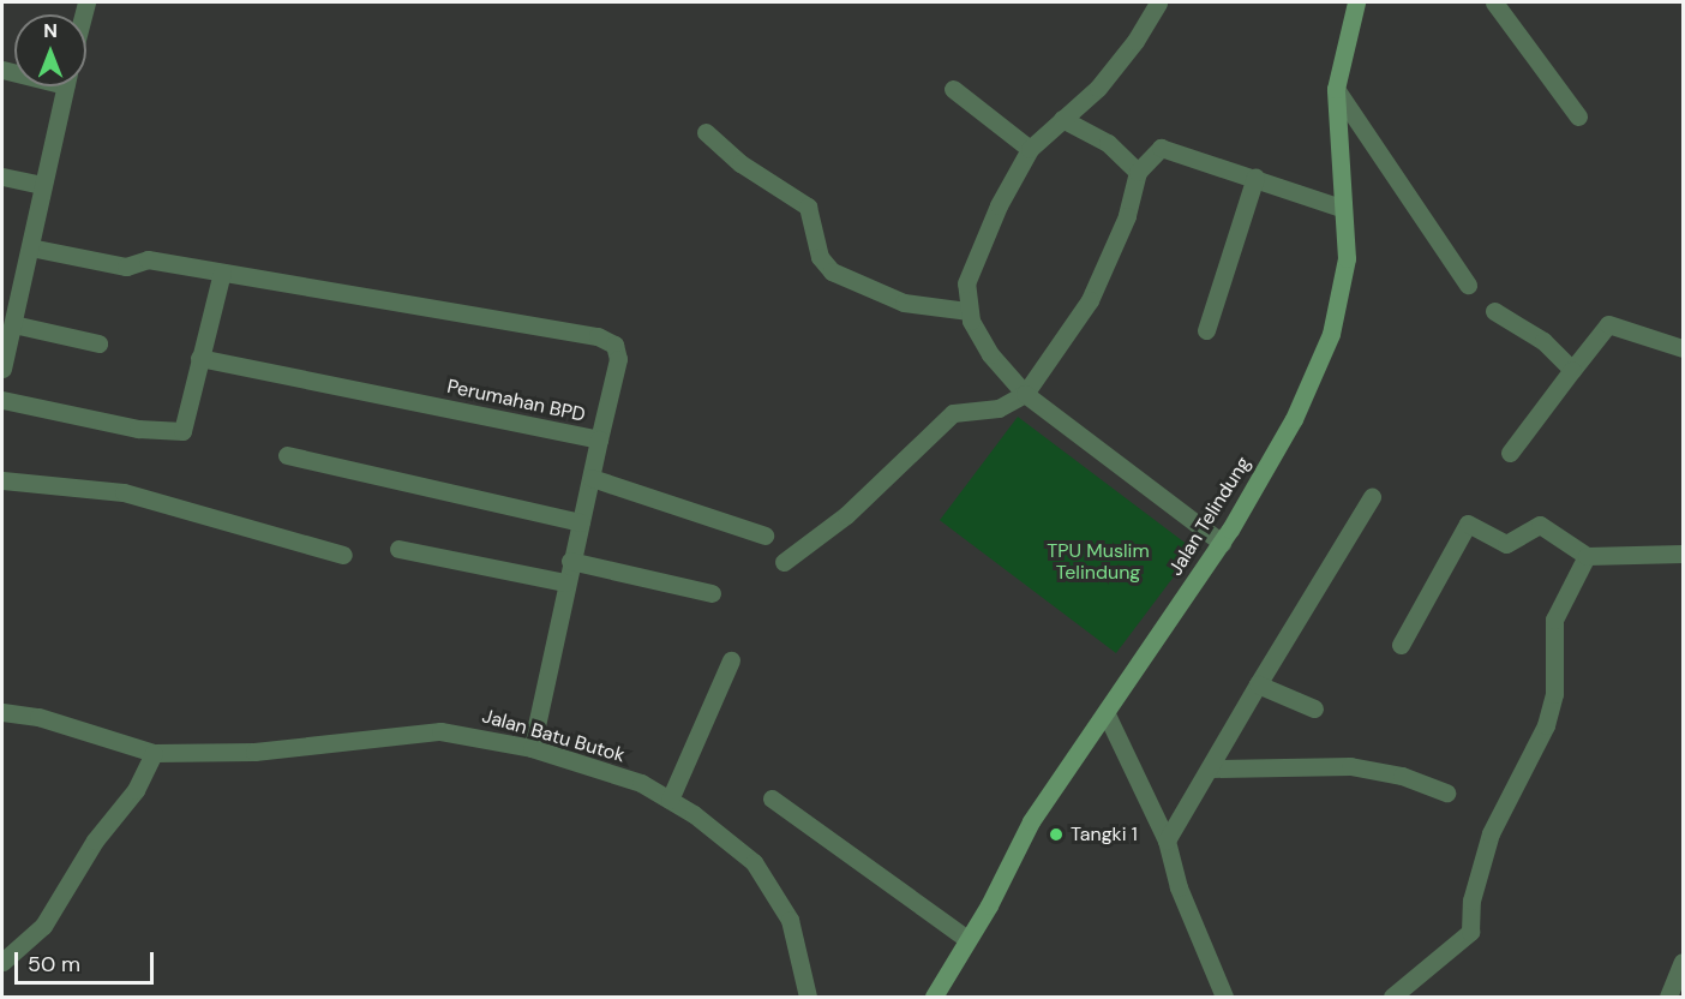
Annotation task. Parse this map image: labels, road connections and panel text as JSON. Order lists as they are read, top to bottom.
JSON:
{
  "streets": {
    "main road": ["Jalan Telindung"],
    "street": ["Perumahan BPD", "Jalan Batu Butok"]
  },
  "crossings": [
    ["Perumahan BPD", "Jalan Batu Butok"]
  ],
  "parks": ["TPU Muslim Telindung"],
  "places": ["Tangki 1"],
  "scale_bar": "50 m",
  "north": "top"
}
